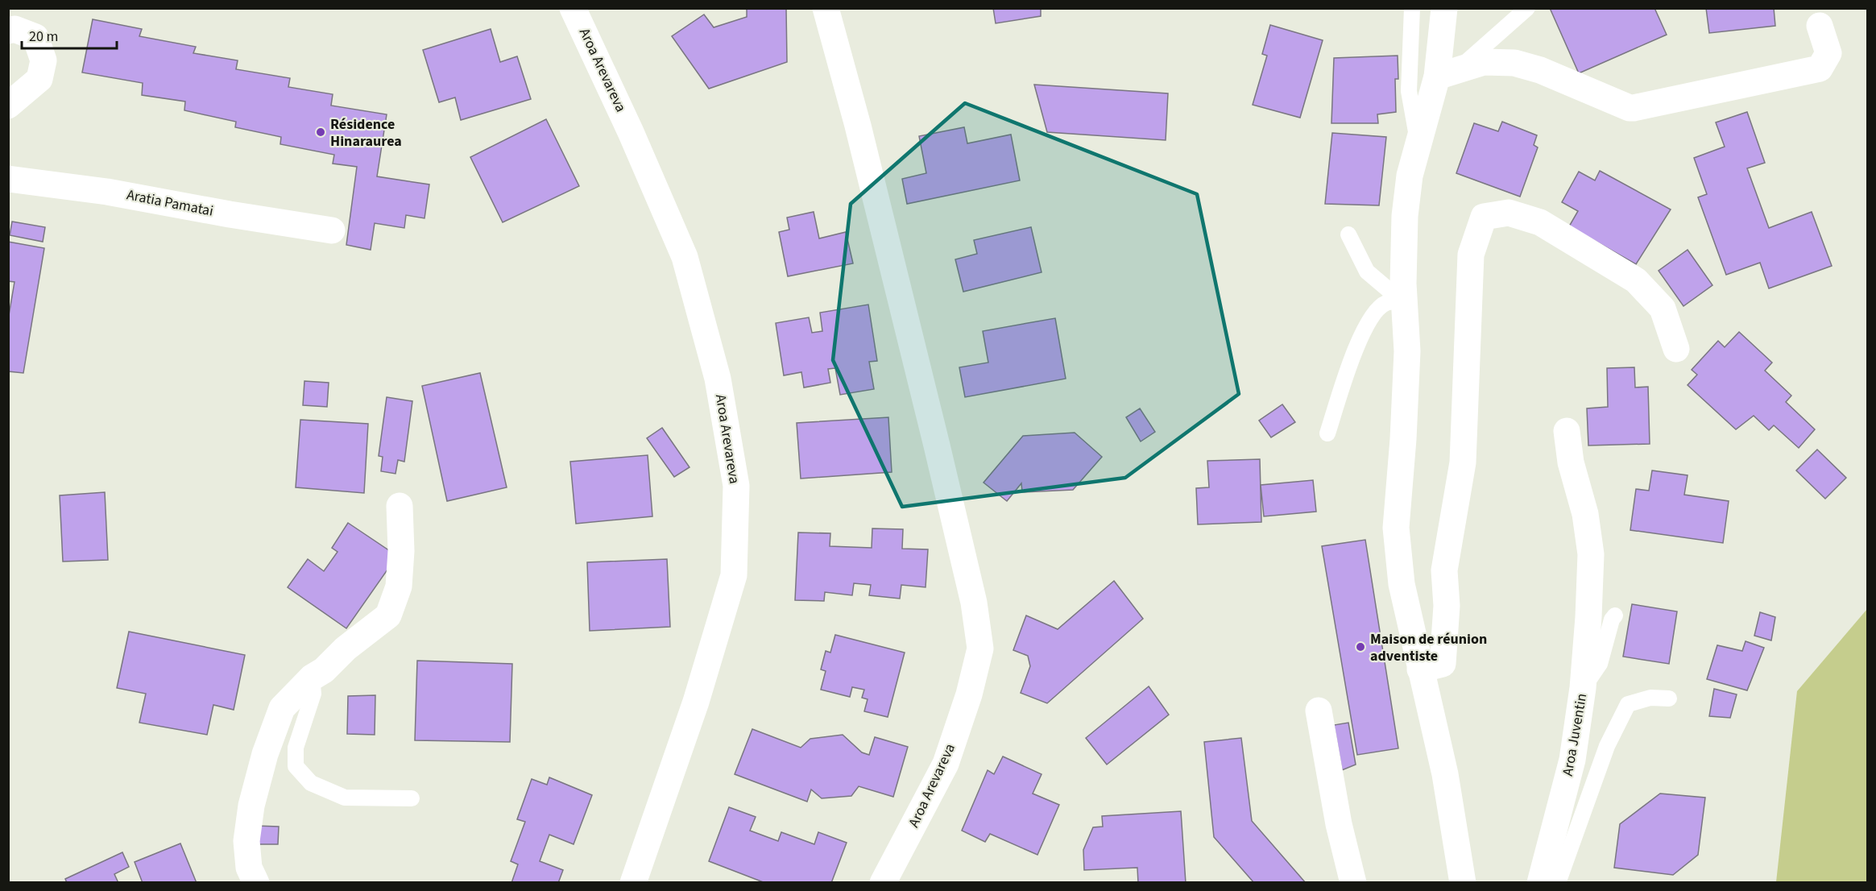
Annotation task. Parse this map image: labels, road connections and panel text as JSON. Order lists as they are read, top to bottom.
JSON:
{
  "streets": {
    "street": ["Aroa Arevareva", "Aratia Pamatai", "Aroa Juventin"]
  },
  "places": ["Résidence Hinaraurea", "Maison de réunion adventiste"],
  "scale_bar": "20 m"
}
